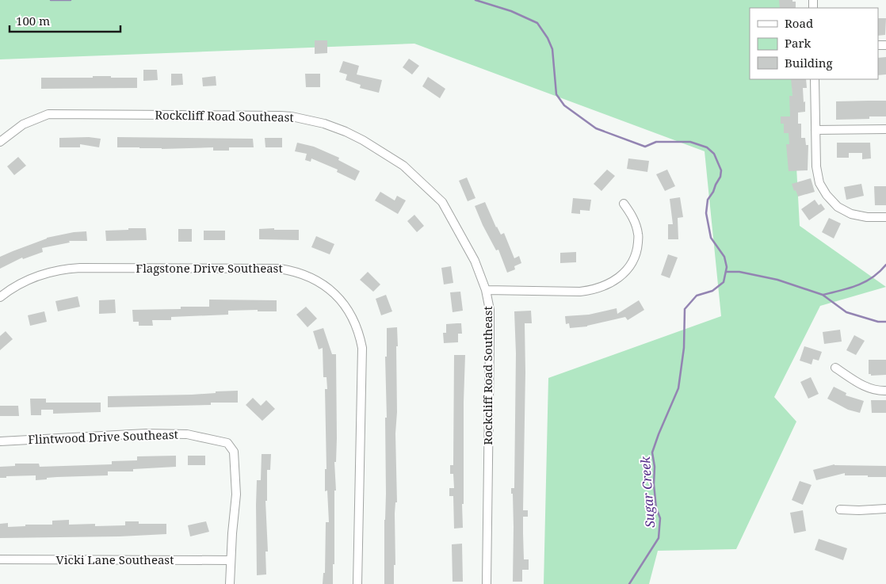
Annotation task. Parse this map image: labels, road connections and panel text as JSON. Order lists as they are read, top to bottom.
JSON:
{
  "streets": {
    "street": [
      "Rockcliff Road Southeast",
      "Flagstone Drive Southeast",
      "Flintwood Drive Southeast",
      "Vicki Lane Southeast"
    ]
  },
  "crossings": [
    ["Flintwood Drive Southeast", "Vicki Lane Southeast"]
  ],
  "water": ["Sugar Creek"],
  "legend": ["Road", "Park", "Building"],
  "scale_bar": "100 m"
}
